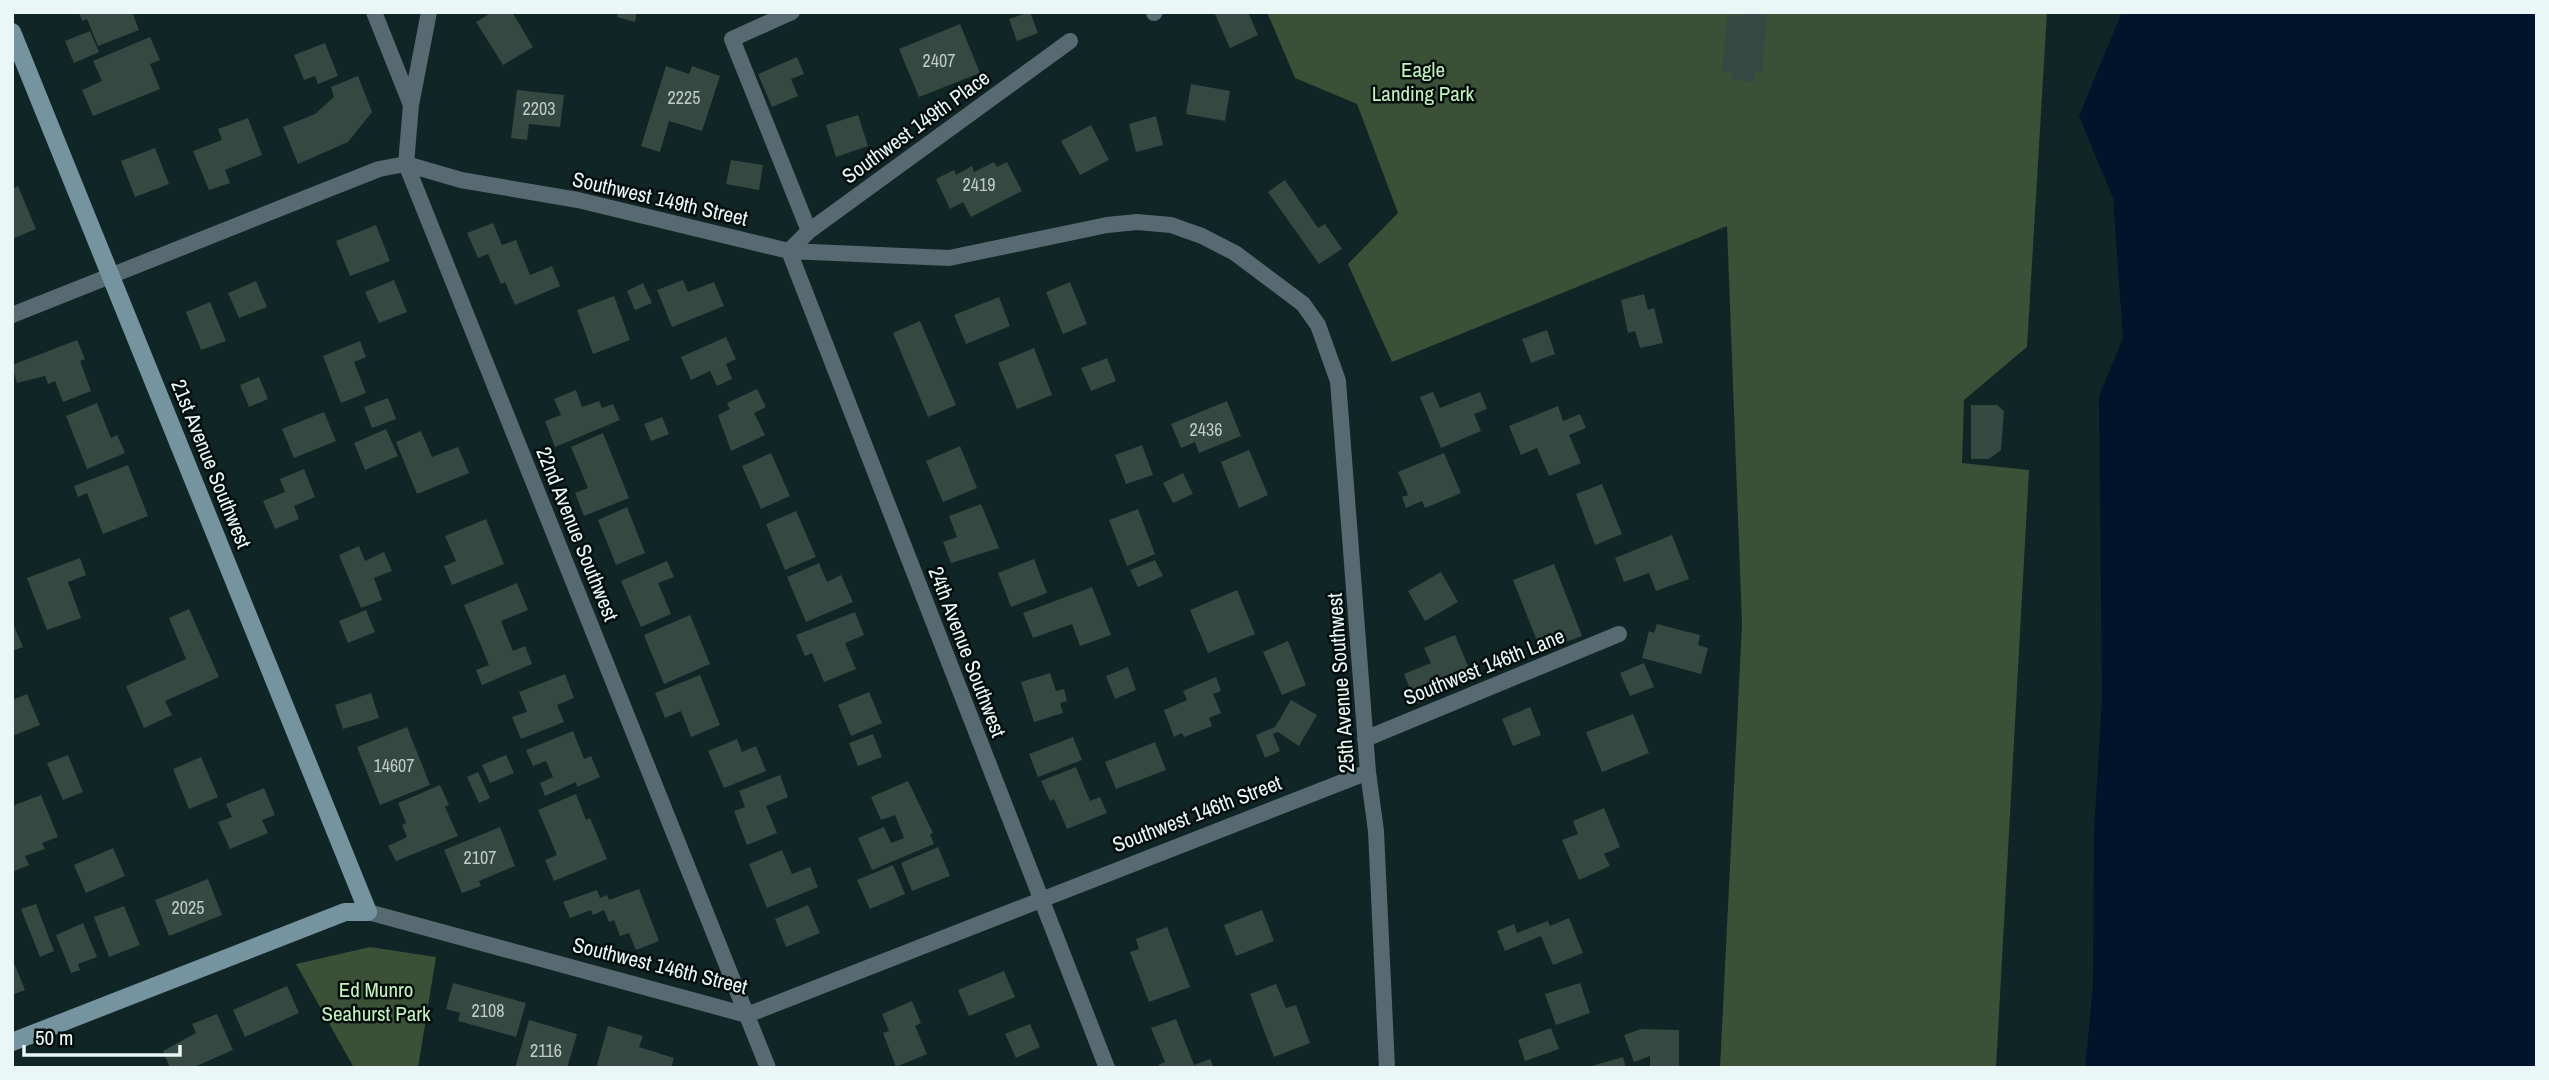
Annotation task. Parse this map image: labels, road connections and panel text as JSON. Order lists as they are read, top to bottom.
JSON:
{
  "streets": {
    "street": [
      "Southwest 149th Place",
      "Southwest 149th Street",
      "21st Avenue Southwest",
      "22nd Avenue Southwest",
      "24th Avenue Southwest",
      "Southwest 146th Lane",
      "25th Avenue Southwest",
      "Southwest 146th Street"
    ]
  },
  "crossings": [
    ["Southwest 149th Place", "Southwest 149th Street"],
    ["Southwest 149th Place", "24th Avenue Southwest"],
    ["Southwest 149th Street", "21st Avenue Southwest"],
    ["Southwest 149th Street", "22nd Avenue Southwest"],
    ["Southwest 149th Street", "24th Avenue Southwest"],
    ["Southwest 149th Street", "25th Avenue Southwest"],
    ["21st Avenue Southwest", "Southwest 146th Street"],
    ["22nd Avenue Southwest", "Southwest 146th Street"],
    ["24th Avenue Southwest", "Southwest 146th Street"],
    ["Southwest 146th Lane", "25th Avenue Southwest"],
    ["25th Avenue Southwest", "Southwest 146th Street"]
  ],
  "parks": ["Eagle Landing Park", "Ed Munro Seahurst Park"],
  "house_numbers": [
    "2407",
    "2225",
    "2203",
    "2419",
    "2436",
    "14607",
    "2107",
    "2025",
    "2108",
    "2116"
  ],
  "scale_bar": "50 m"
}
